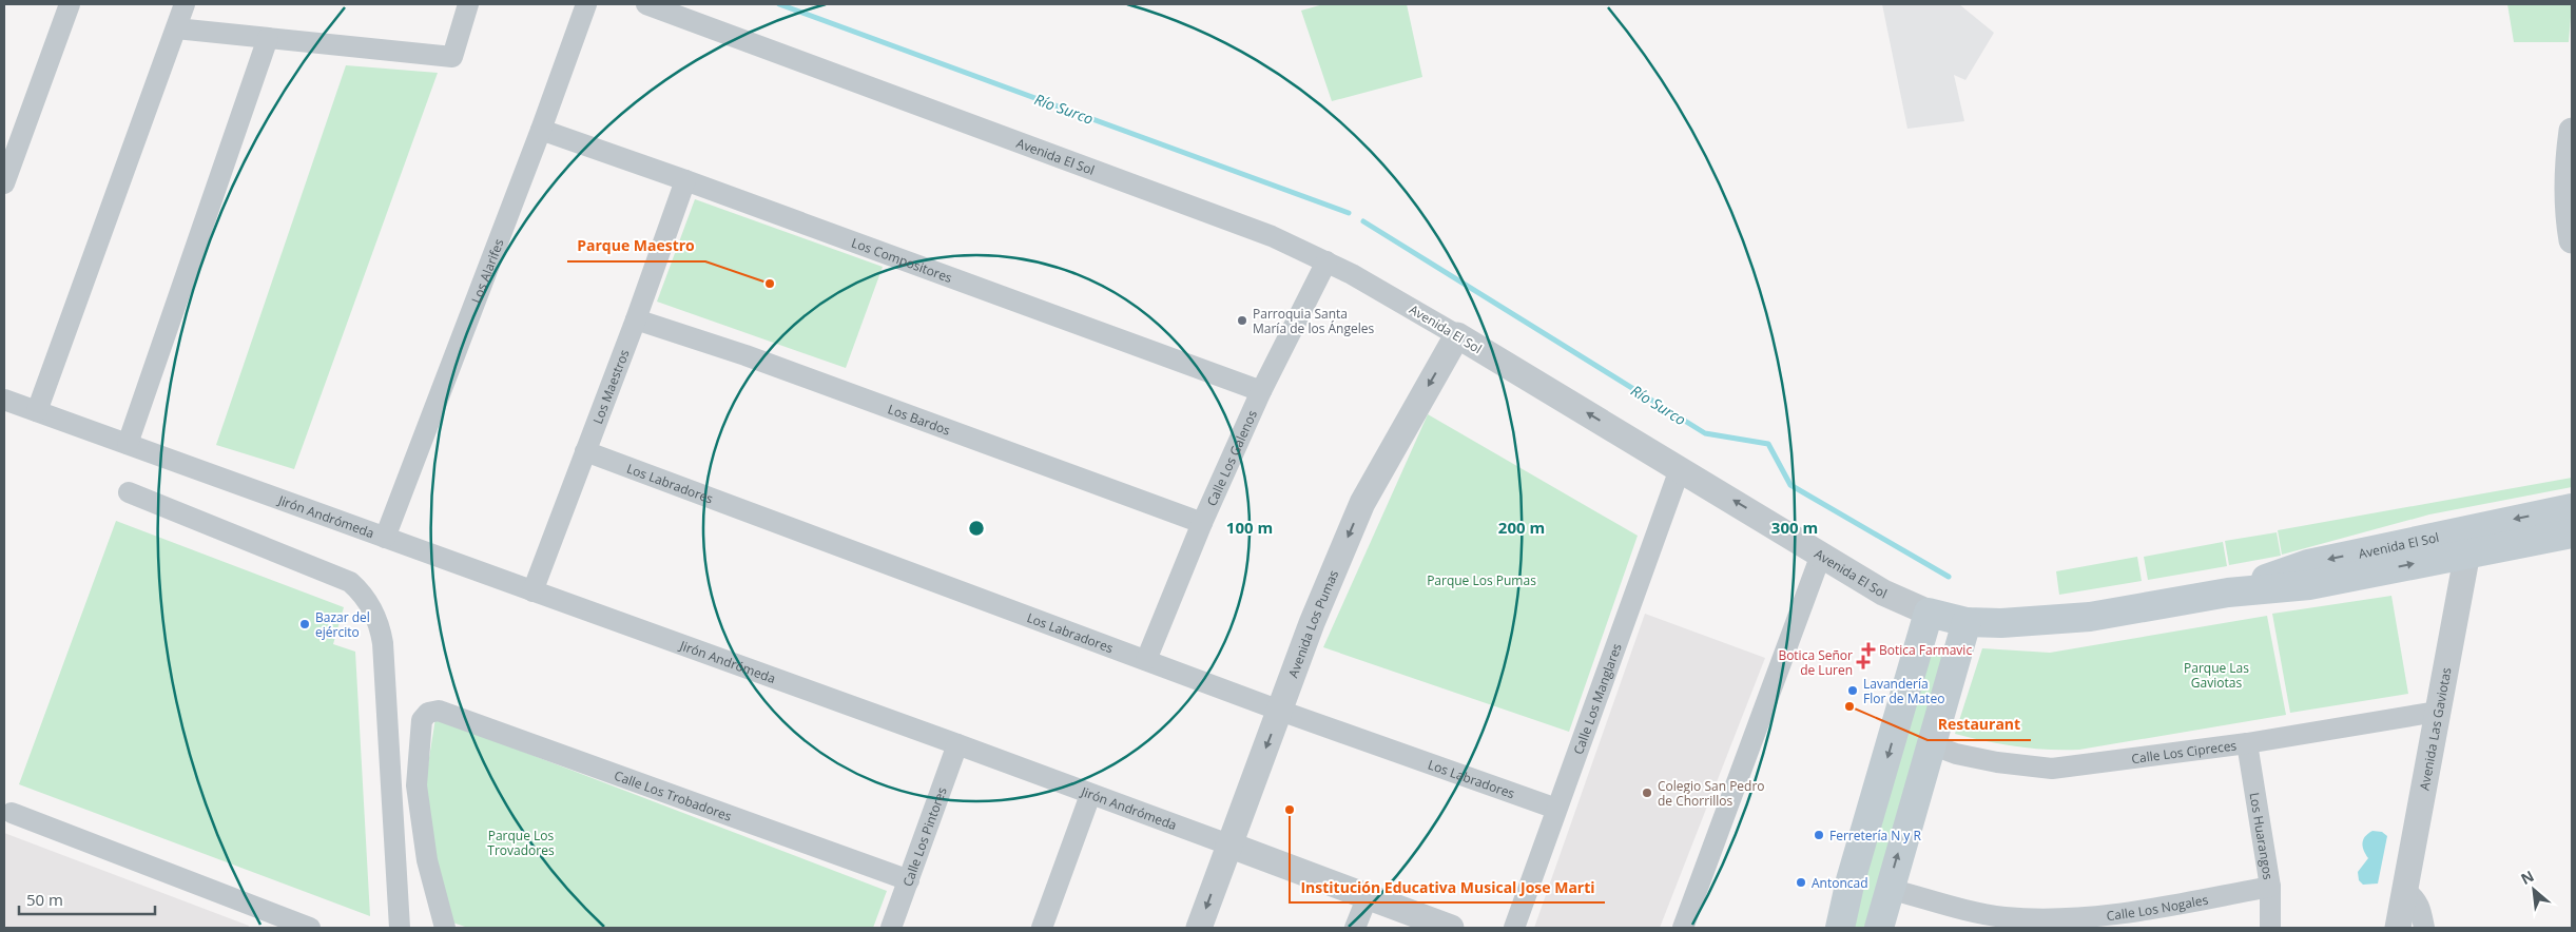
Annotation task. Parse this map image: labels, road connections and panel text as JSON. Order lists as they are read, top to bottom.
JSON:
{
  "streets": {
    "main road": ["Avenida El Sol"],
    "street": [
      "Los Compositores",
      "Los Alarifes",
      "Los Maestros",
      "Los Bardos",
      "Calle Los Galenos",
      "Los Labradores",
      "Jirón Andrómeda",
      "Avenida Los Pumas",
      "Calle Los Manglares",
      "Avenida Las Gaviotas",
      "Calle Los Cipreces",
      "Calle Los Trobadores",
      "Los Huarangos",
      "Calle Los Pintores",
      "Calle Los Nogales"
    ]
  },
  "crossings": [
    ["Avenida El Sol", "Calle Los Galenos"],
    ["Avenida El Sol", "Avenida Los Pumas"],
    ["Avenida El Sol", "Calle Los Manglares"],
    ["Avenida El Sol", "Avenida Las Gaviotas"],
    ["Los Compositores", "Los Alarifes"],
    ["Los Compositores", "Los Maestros"],
    ["Los Compositores", "Calle Los Galenos"],
    ["Los Alarifes", "Jirón Andrómeda"],
    ["Los Maestros", "Los Bardos"],
    ["Los Maestros", "Los Labradores"],
    ["Los Maestros", "Jirón Andrómeda"],
    ["Los Bardos", "Calle Los Galenos"],
    ["Calle Los Galenos", "Los Labradores"],
    ["Los Labradores", "Avenida Los Pumas"],
    ["Los Labradores", "Calle Los Manglares"],
    ["Jirón Andrómeda", "Avenida Los Pumas"],
    ["Jirón Andrómeda", "Calle Los Pintores"],
    ["Avenida Las Gaviotas", "Calle Los Cipreces"],
    ["Calle Los Cipreces", "Los Huarangos"],
    ["Calle Los Trobadores", "Calle Los Pintores"],
    ["Los Huarangos", "Calle Los Nogales"]
  ],
  "one_way": ["Avenida Los Pumas"],
  "water": ["Río Surco"],
  "parks": ["Parque Los Pumas", "Parque Las Gaviotas", "Parque Los Trovadores"],
  "places": {
    "other": [
      "Parque Maestro",
      "Parroquia Santa María de los Ángeles",
      "Bazar del ejército",
      "Lavandería Flor de Mateo",
      "Restaurant",
      "Colegio San Pedro de Chorrillos",
      "Institución Educativa Musical Jose Marti",
      "Ferretería N y R",
      "Antoncad"
    ],
    "health": ["Botica Farmavic", "Botica Señor de Luren"]
  },
  "scale_bar": "50 m",
  "north": "top left",
  "rings": ["100 m", "200 m", "300 m"]
}
